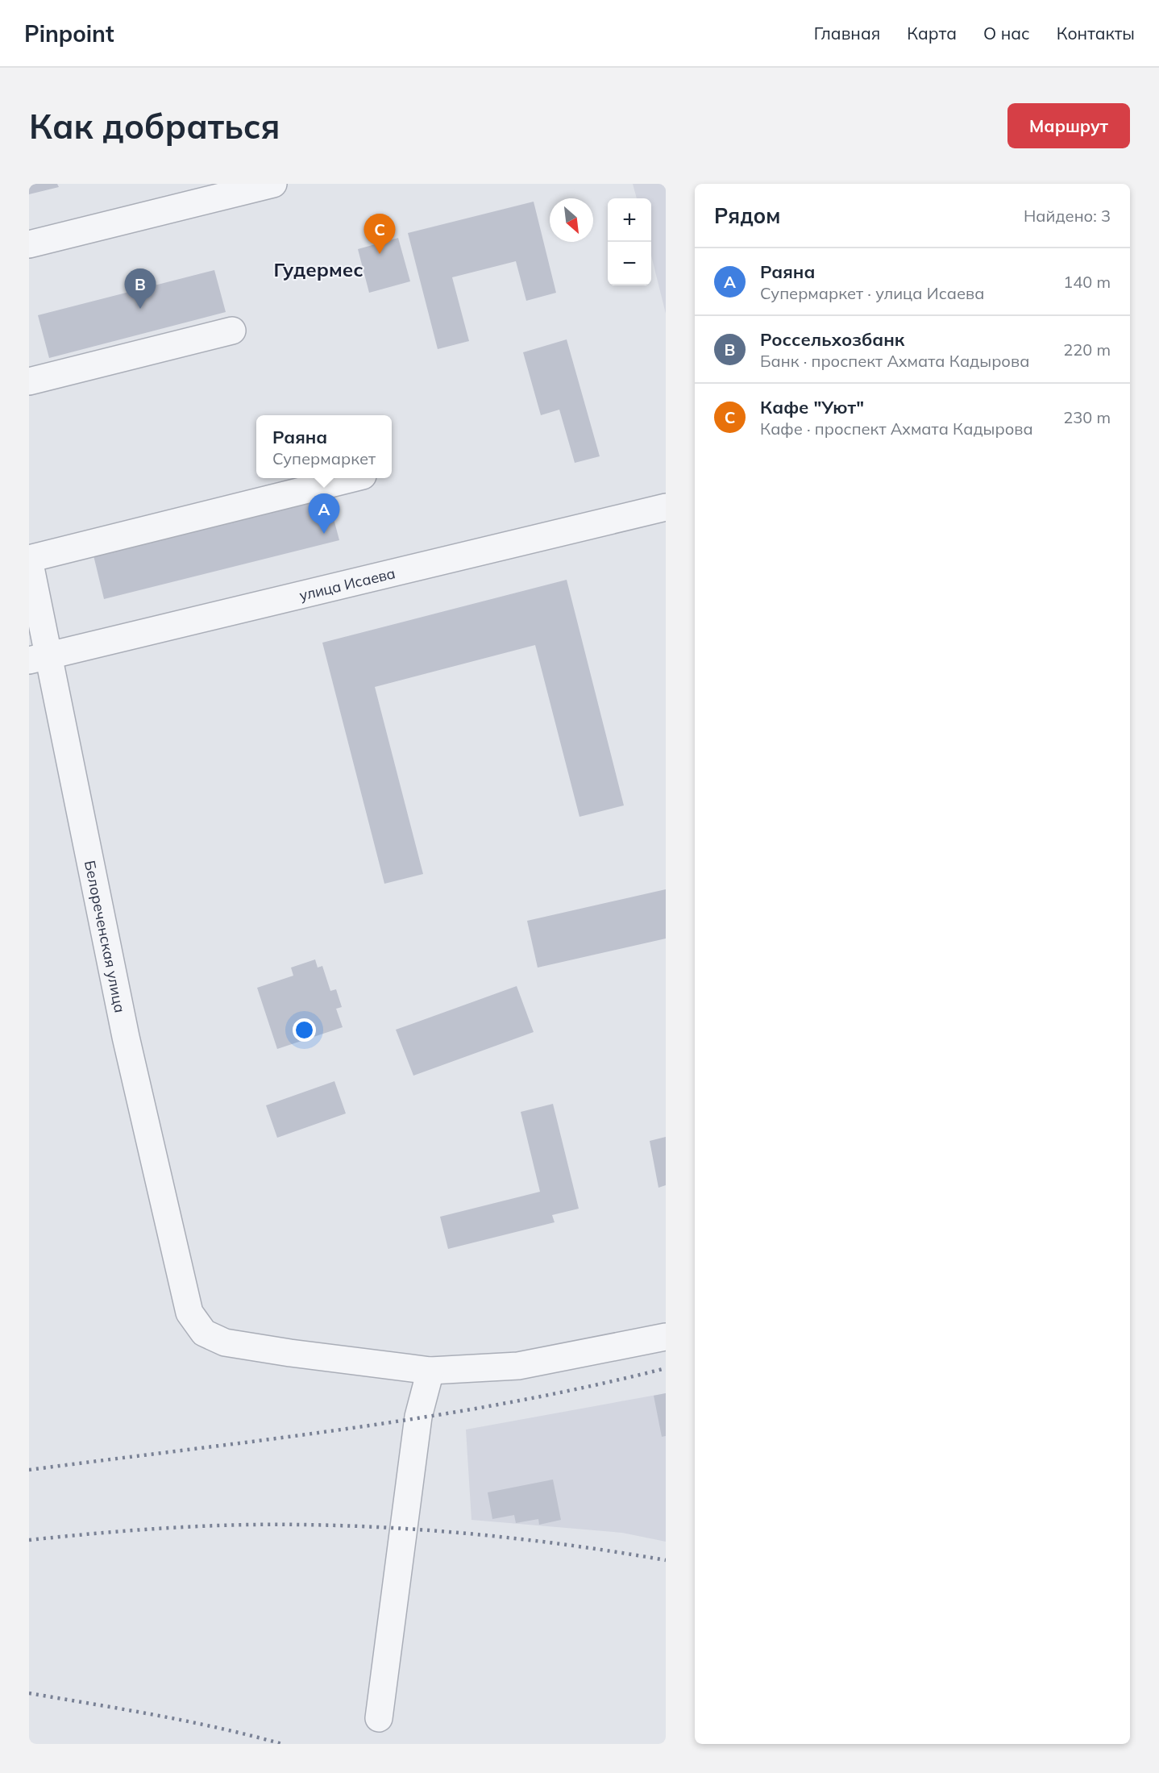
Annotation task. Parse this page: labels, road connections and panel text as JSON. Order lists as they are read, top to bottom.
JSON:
{
  "streets": {
    "street": ["улица Исаева", "Белореченская улица"]
  },
  "crossings": [
    ["улица Исаева", "Белореченская улица"]
  ],
  "districts": ["Гудермес"],
  "north": "bottom right",
  "page": {
    "header": "Pinpoint",
    "nav": [
      "Главная",
      "Карта",
      "О нас",
      "Контакты"
    ],
    "buttons": "Маршрут",
    "title": "Как добраться",
    "heading": ["Рядом", "Найдено: 3"],
    "map_buttons": ["+", "−"],
    "pins": ["C", "B", "A"],
    "list": [
      {
        "mark": "A",
        "name": "Раяна",
        "note": "Супермаркет · улица Исаева",
        "value": "140 m"
      },
      {
        "mark": "B",
        "name": "Россельхозбанк",
        "note": "Банк · проспект Ахмата Кадырова",
        "value": "220 m"
      },
      {
        "mark": "C",
        "name": "Кафе \"Уют\"",
        "note": "Кафе · проспект Ахмата Кадырова",
        "value": "230 m"
      }
    ],
    "popup": ["Раяна", "Супермаркет"]
  }
}
